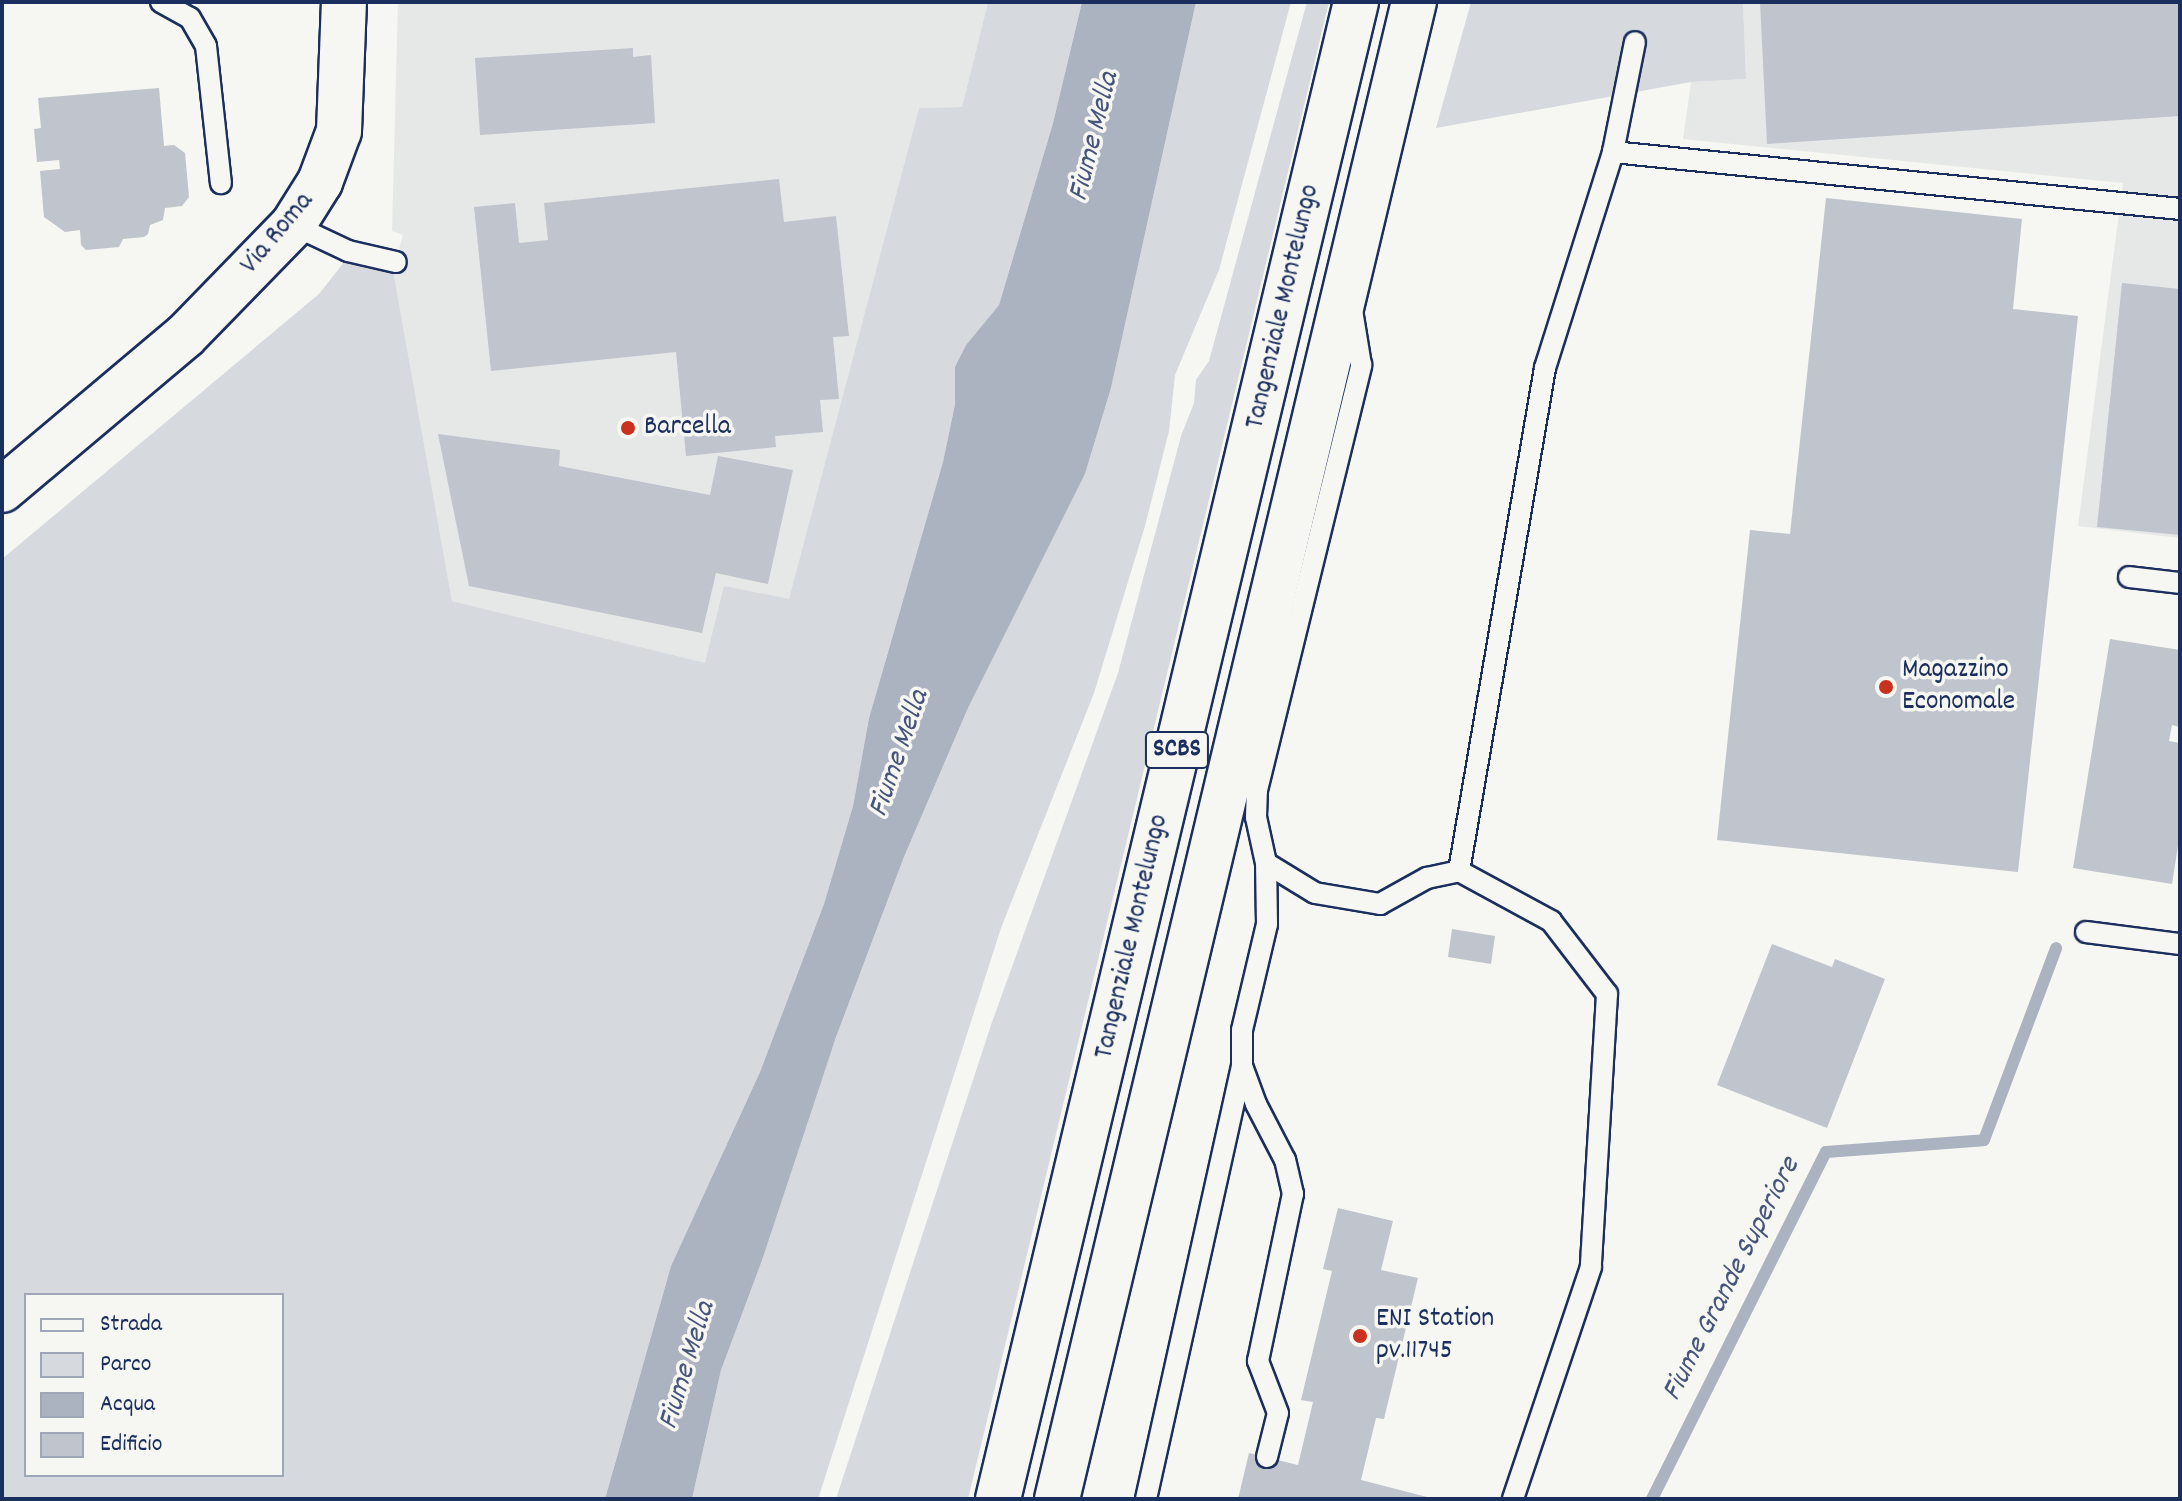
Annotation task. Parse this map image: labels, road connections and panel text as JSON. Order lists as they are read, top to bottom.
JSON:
{
  "streets": {
    "main road": ["Via Roma", "Tangenziale Montelungo", "SCBS"]
  },
  "water": ["Fiume Mella", "Fiume Grande Superiore"],
  "places": ["Barcella", "Magazzino Economale", "ENI Station pv.11745"],
  "legend": [
    "Strada",
    "Parco",
    "Acqua",
    "Edificio"
  ]
}
